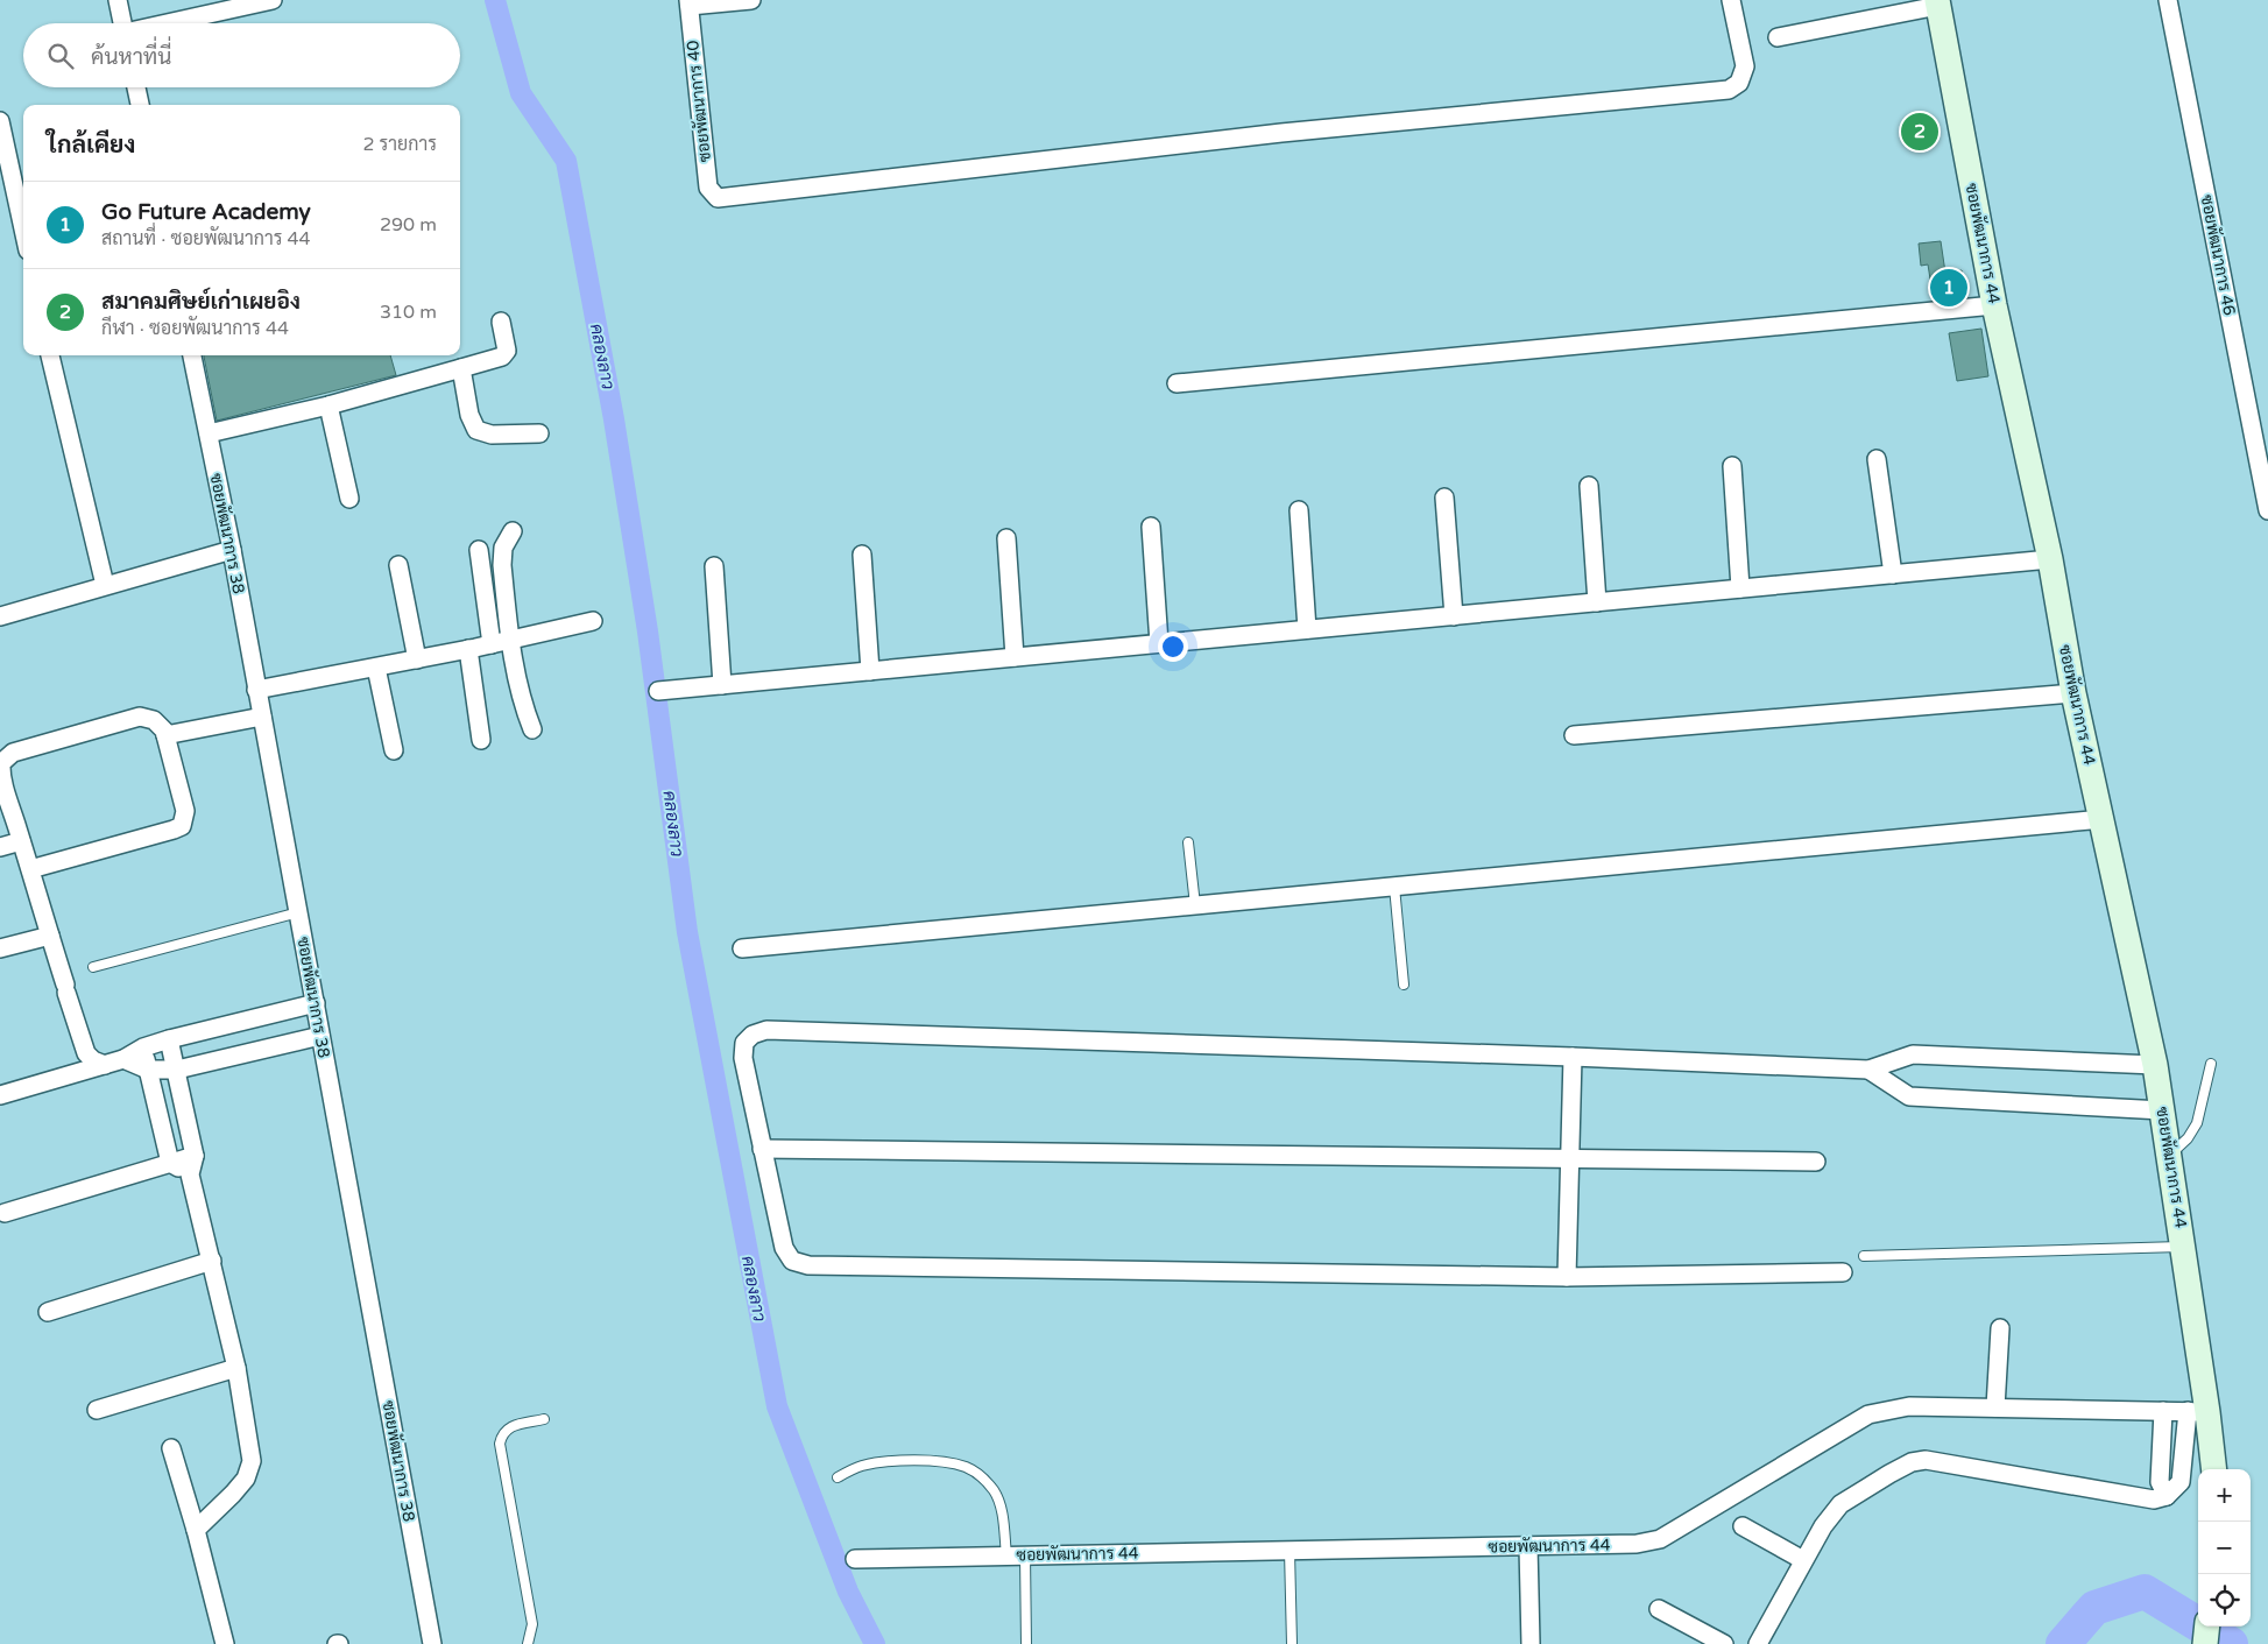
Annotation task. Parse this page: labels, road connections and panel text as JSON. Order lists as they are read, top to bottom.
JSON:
{
  "streets": {
    "street": [
      "ซอยพัฒนาการ 40",
      "ซอยพัฒนาการ 44",
      "ซอยพัฒนาการ 46",
      "ซอยพัฒนาการ 38"
    ]
  },
  "water": ["คลองลาว"],
  "page": {
    "search": "ค้นหาที่นี่",
    "heading": ["ใกล้เคียง", "2 รายการ"],
    "pins": ["2", "1"],
    "list": [
      {
        "mark": "1",
        "name": "Go Future Academy",
        "note": "สถานที่ · ซอยพัฒนาการ 44",
        "value": "290 m"
      },
      {
        "mark": "2",
        "name": "สมาคมศิษย์เก่าเผยอิง",
        "note": "กีฬา · ซอยพัฒนาการ 44",
        "value": "310 m"
      }
    ],
    "map_buttons": ["+", "−"]
  }
}
